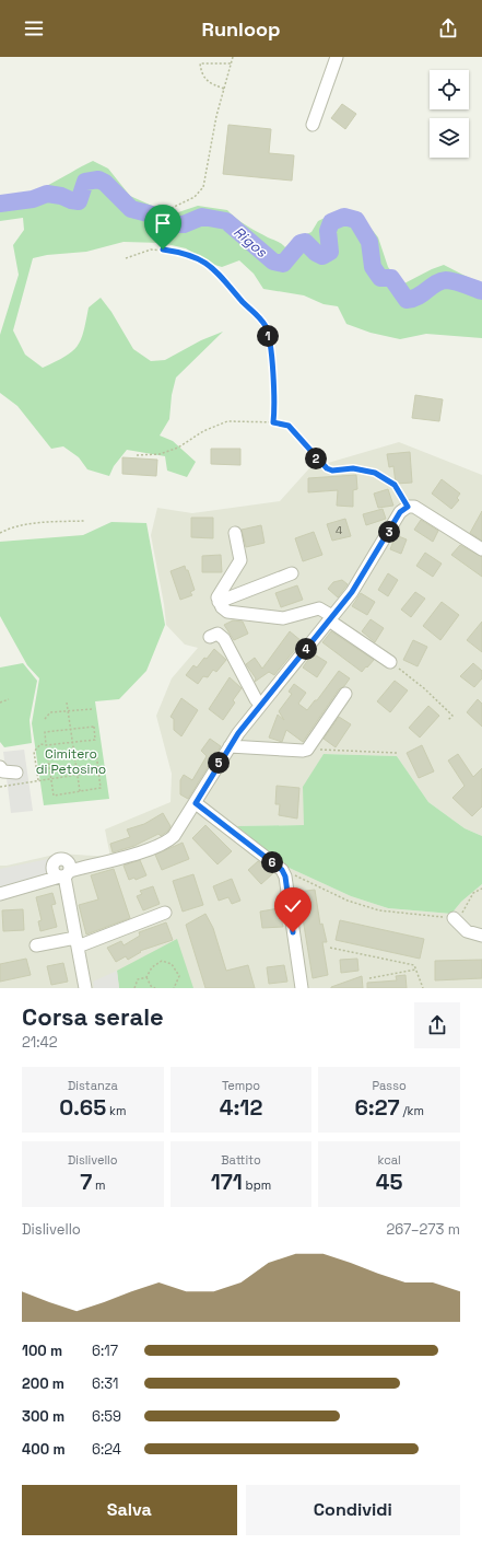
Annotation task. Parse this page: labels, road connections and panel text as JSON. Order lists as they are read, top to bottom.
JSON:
{
  "water": ["Rigos"],
  "parks": ["Cimitero di Petosino"],
  "house_numbers": ["4"],
  "page": {
    "header": "Runloop",
    "pins": [
      "1",
      "2",
      "3",
      "4",
      "5",
      "6"
    ],
    "heading": ["Corsa serale", "21:42"],
    "stats": [
      ["Distanza", "0.65 km"],
      ["Tempo", "4:12"],
      ["Passo", "6:27 /km"],
      ["Dislivello", "7 m"],
      ["Battito", "171 bpm"],
      ["kcal", "45"]
    ],
    "chart": ["Dislivello", "267–273 m"],
    "list": [
      {
        "name": "100 m",
        "note": "6:17"
      },
      {
        "name": "200 m",
        "note": "6:31"
      },
      {
        "name": "300 m",
        "note": "6:59"
      },
      {
        "name": "400 m",
        "note": "6:24"
      }
    ],
    "buttons": ["Salva", "Condividi"]
  }
}
